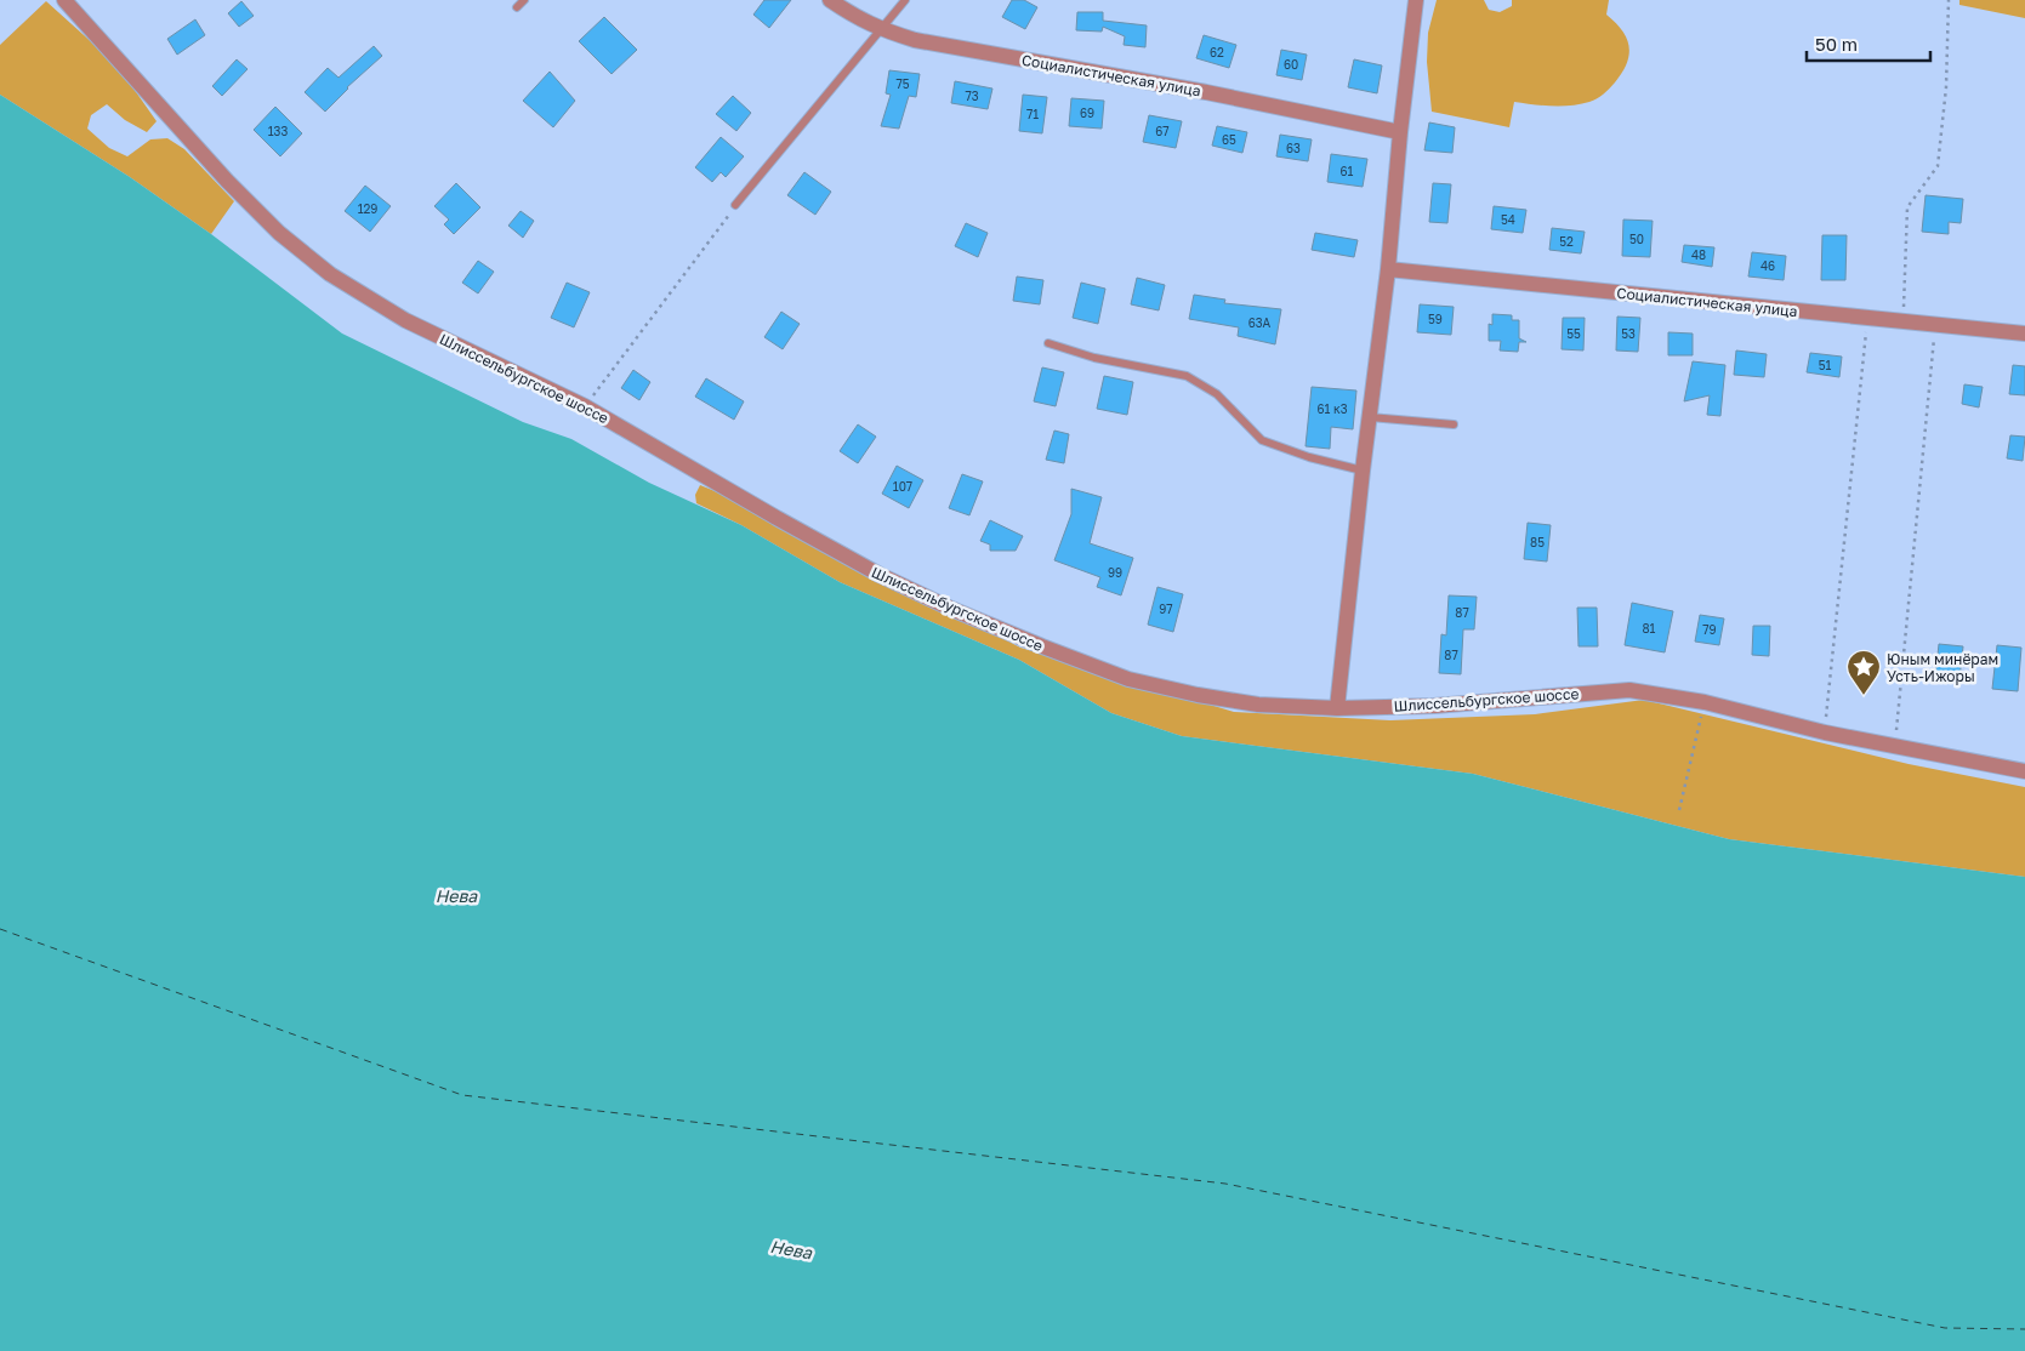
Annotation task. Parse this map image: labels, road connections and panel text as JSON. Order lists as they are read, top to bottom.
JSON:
{
  "streets": {
    "street": ["Социалистическая улица", "Шлиссельбургское шоссе"]
  },
  "water": ["Нева"],
  "places": {
    "place": ["Юным минёрам Усть-Ижоры"]
  },
  "house_numbers": [
    "62",
    "60",
    "75",
    "73",
    "69",
    "71",
    "133",
    "67",
    "65",
    "63",
    "61",
    "129",
    "54",
    "50",
    "52",
    "48",
    "46",
    "59",
    "63А",
    "55",
    "53",
    "51",
    "61 к3",
    "107",
    "85",
    "99",
    "97",
    "87",
    "81",
    "79",
    "87"
  ],
  "scale_bar": "50 m"
}
